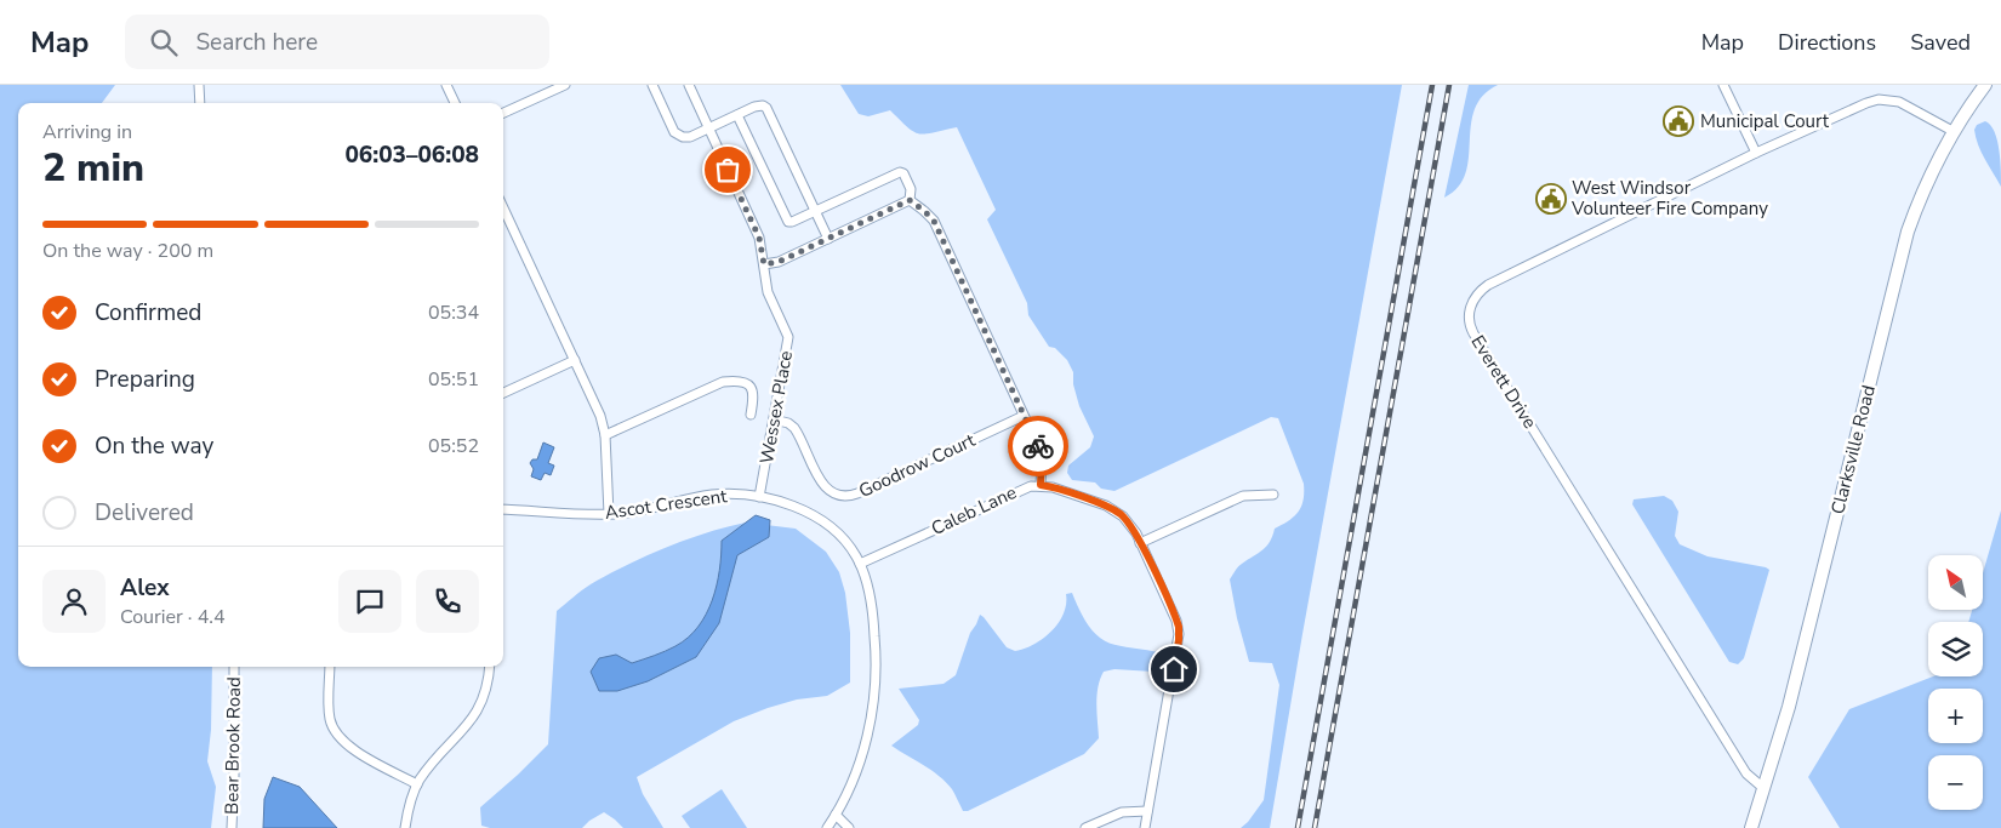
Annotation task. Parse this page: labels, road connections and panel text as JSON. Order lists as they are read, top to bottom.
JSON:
{
  "streets": {
    "street": [
      "Everett Drive",
      "Wessex Place",
      "Clarksville Road",
      "Goodrow Court",
      "Ascot Crescent",
      "Caleb Lane",
      "Bear Brook Road"
    ]
  },
  "crossings": [
    ["Everett Drive", "Clarksville Road"],
    ["Wessex Place", "Goodrow Court"],
    ["Wessex Place", "Ascot Crescent"],
    ["Ascot Crescent", "Caleb Lane"]
  ],
  "places": {
    "public building": ["Municipal Court", "West Windsor Volunteer Fire Company"]
  },
  "north": "top left",
  "page": {
    "header": "Map",
    "search": "Search here",
    "nav": ["Map", "Directions", "Saved"],
    "heading": ["2 min", "Arriving in", "06:03–06:08"],
    "panel": ["Alex", "Courier · 4.4"],
    "bar": "On the way · 200 m",
    "list": [
      ["Confirmed", "05:34"],
      ["Preparing", "05:51"],
      ["On the way", "05:52"],
      "Delivered"
    ],
    "map_buttons": ["+", "−"]
  }
}
